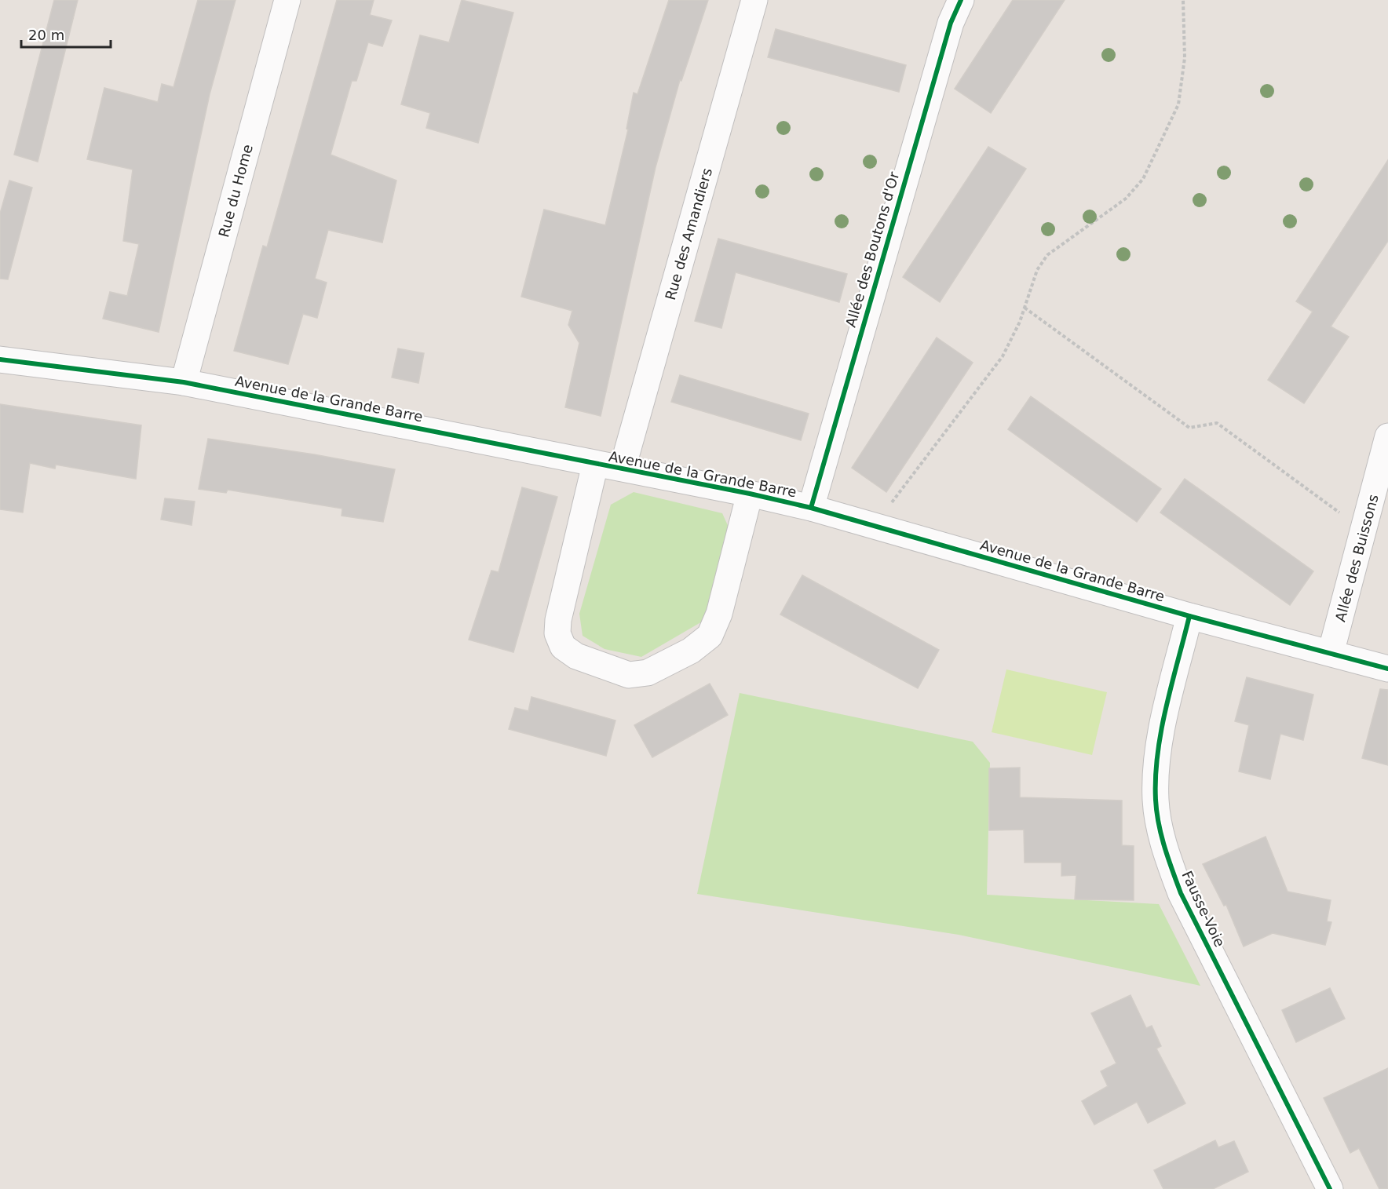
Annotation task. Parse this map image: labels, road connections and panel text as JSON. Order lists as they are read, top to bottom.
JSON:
{
  "streets": {
    "street": [
      "Rue du Home",
      "Rue des Amandiers",
      "Allée des Boutons d'Or",
      "Avenue de la Grande Barre",
      "Allée des Buissons",
      "Fausse-Voie"
    ]
  },
  "crossings": [
    ["Rue du Home", "Avenue de la Grande Barre"],
    ["Rue des Amandiers", "Avenue de la Grande Barre"],
    ["Allée des Boutons d'Or", "Avenue de la Grande Barre"],
    ["Avenue de la Grande Barre", "Allée des Buissons"],
    ["Avenue de la Grande Barre", "Fausse-Voie"]
  ],
  "scale_bar": "20 m"
}
